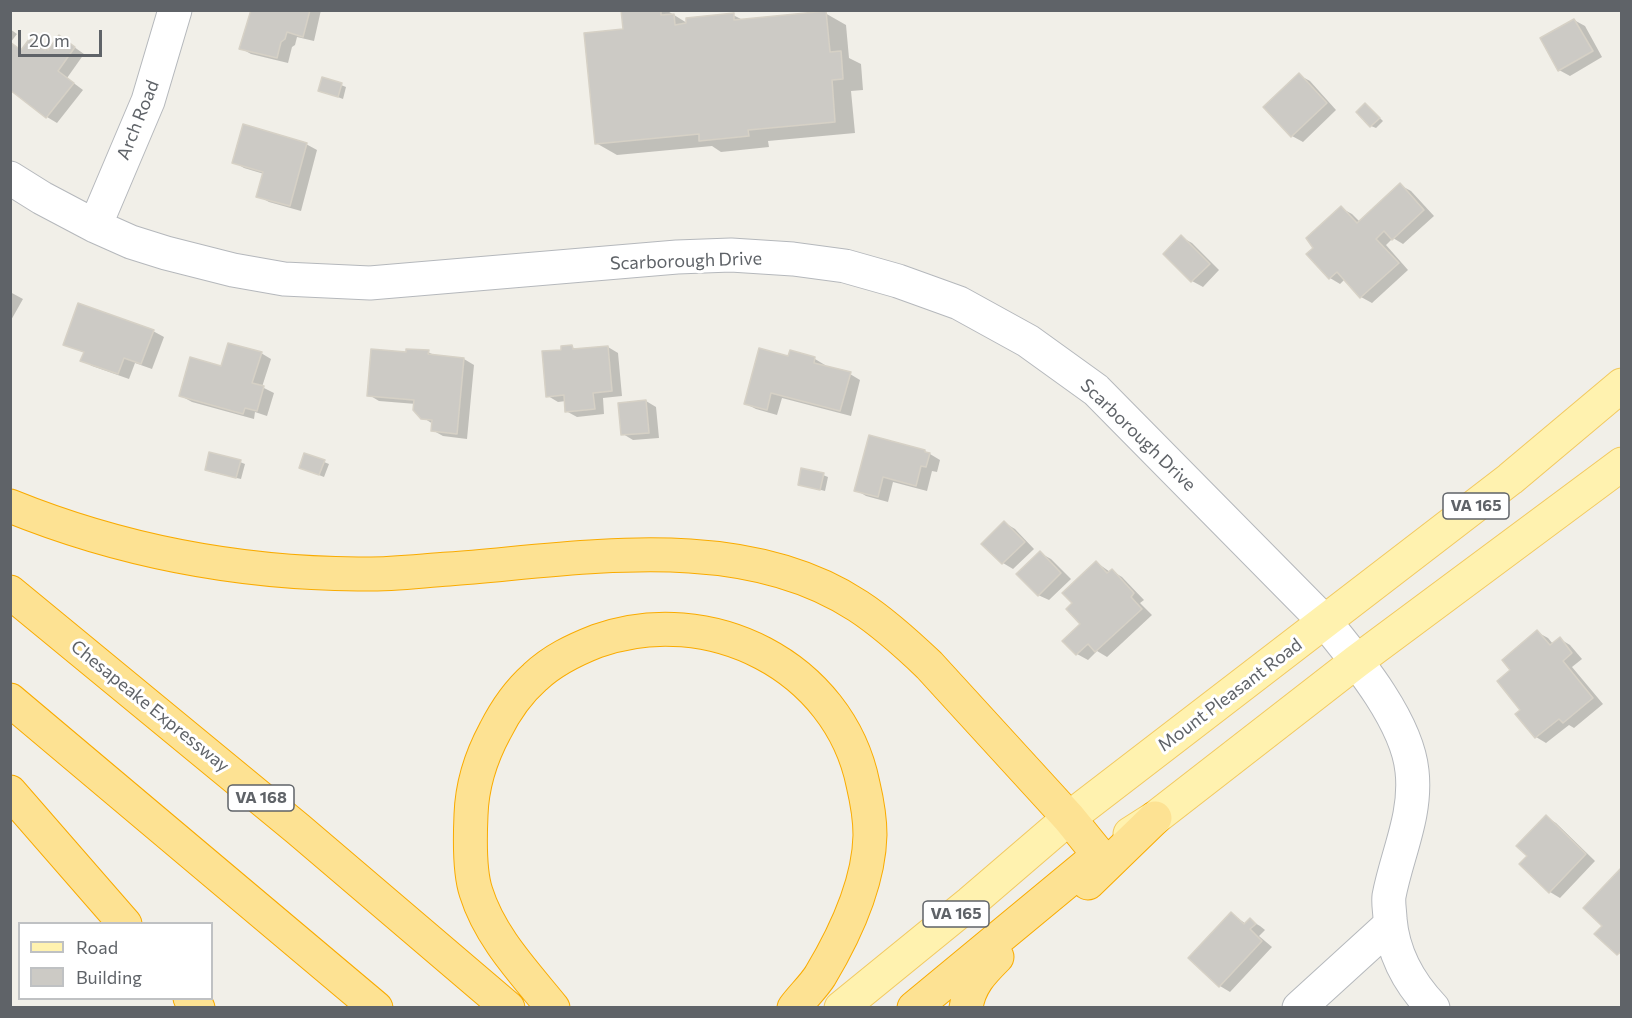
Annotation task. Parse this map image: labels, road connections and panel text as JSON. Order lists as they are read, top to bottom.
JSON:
{
  "streets": {
    "highway": ["VA 165", "Chesapeake Expressway", "VA 168"],
    "main road": ["Mount Pleasant Road"],
    "street": ["Arch Road", "Scarborough Drive"]
  },
  "crossings": [
    ["Arch Road", "Scarborough Drive"],
    ["Scarborough Drive", "VA 165"],
    ["Scarborough Drive", "Mount Pleasant Road"]
  ],
  "legend": ["Road", "Building"],
  "scale_bar": "20 m"
}
